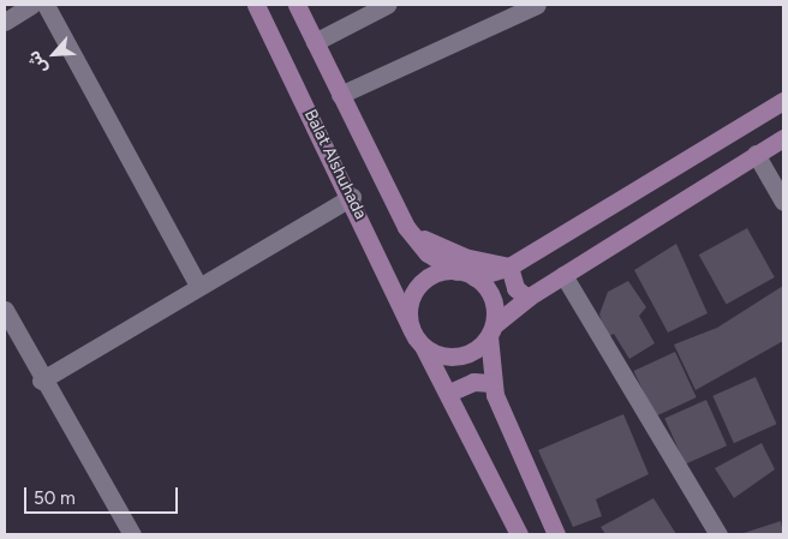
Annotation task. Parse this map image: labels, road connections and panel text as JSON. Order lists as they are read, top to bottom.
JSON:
{
  "streets": {
    "main road": ["Balat Alshuhada"]
  },
  "scale_bar": "50 m",
  "north": "bottom left"
}
